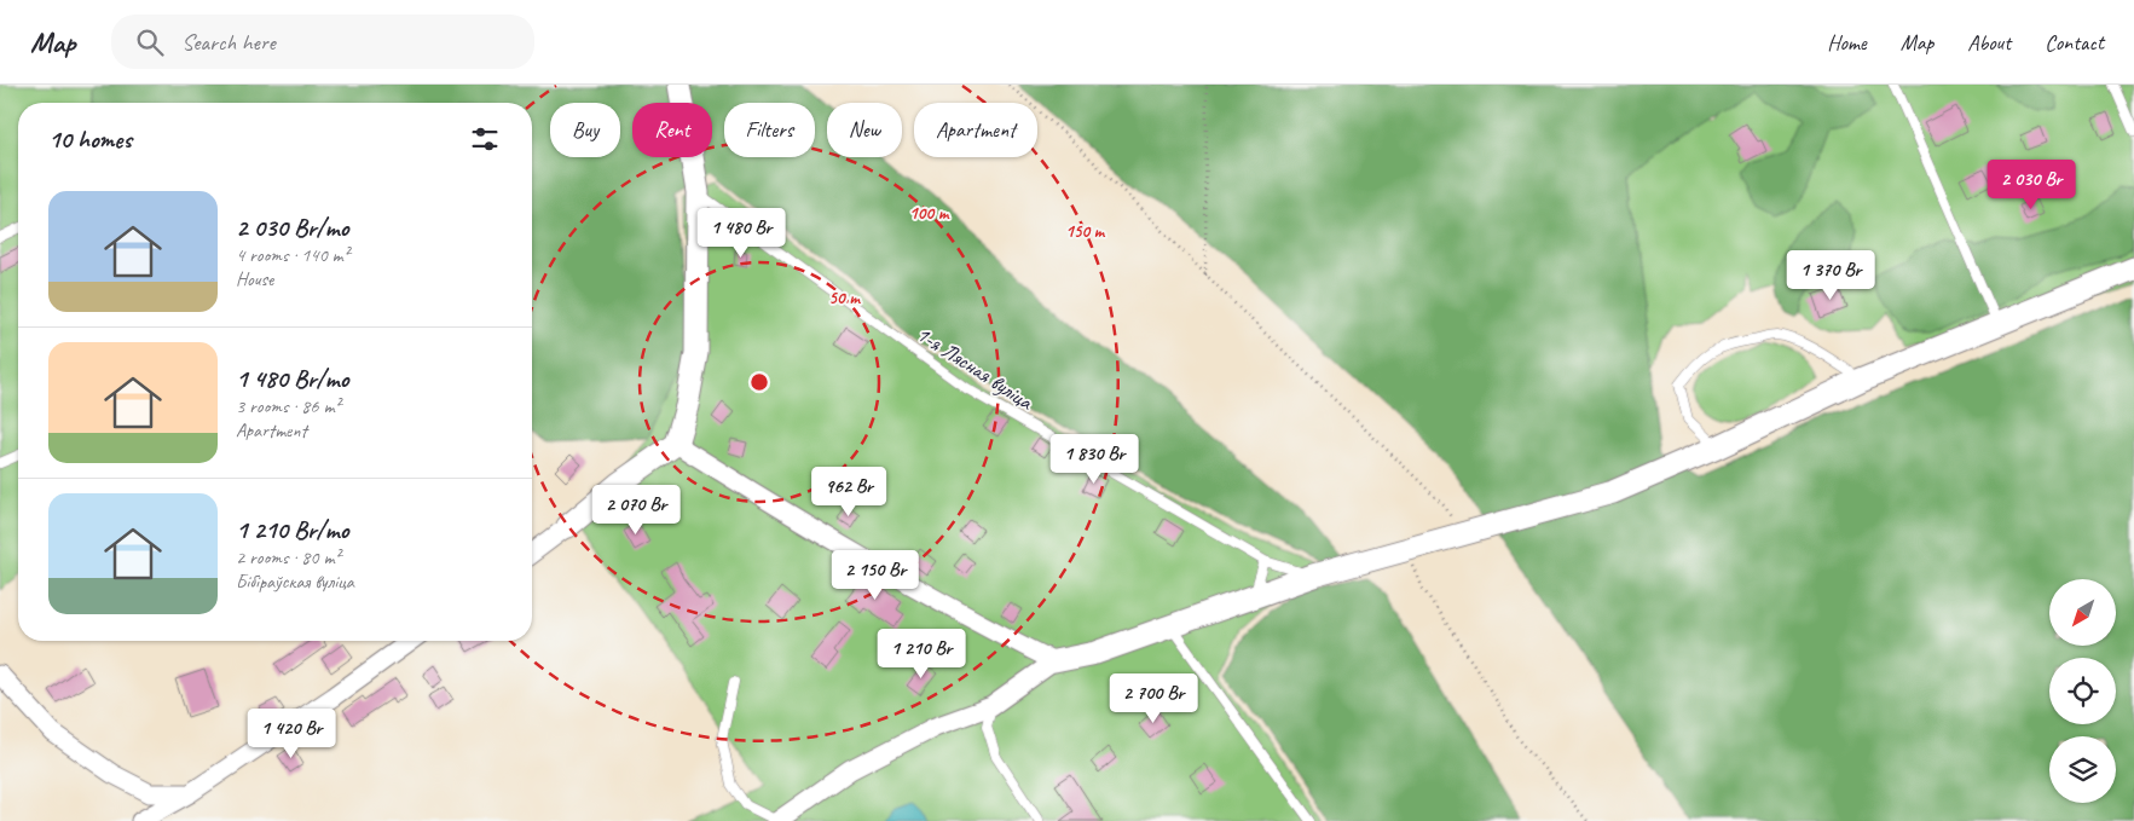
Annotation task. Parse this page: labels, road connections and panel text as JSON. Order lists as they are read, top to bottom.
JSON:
{
  "streets": {
    "lane": ["1-я Лясная вуліца"]
  },
  "north": "bottom left",
  "page": {
    "header": "Map",
    "search": "Search here",
    "nav": [
      "Home",
      "Map",
      "About",
      "Contact"
    ],
    "chip": [
      "Buy",
      "Rent",
      "Filters",
      "New",
      "Apartment"
    ],
    "heading": "10 homes",
    "price": [
      "2 030 Br",
      "1 480 Br",
      "1 370 Br",
      "1 830 Br",
      "962 Br",
      "2 070 Br",
      "2 150 Br",
      "1 210 Br",
      "2 700 Br",
      "1 420 Br"
    ],
    "list": [
      {
        "name": "2 030 Br/mo",
        "note": "4 rooms · 140 m² · House"
      },
      {
        "name": "1 480 Br/mo",
        "note": "3 rooms · 86 m² · Apartment"
      },
      {
        "name": "1 210 Br/mo",
        "note": "2 rooms · 80 m² · Бібіраўская вуліца"
      }
    ]
  },
  "rings": ["100 m", "150 m", "50 m"]
}
